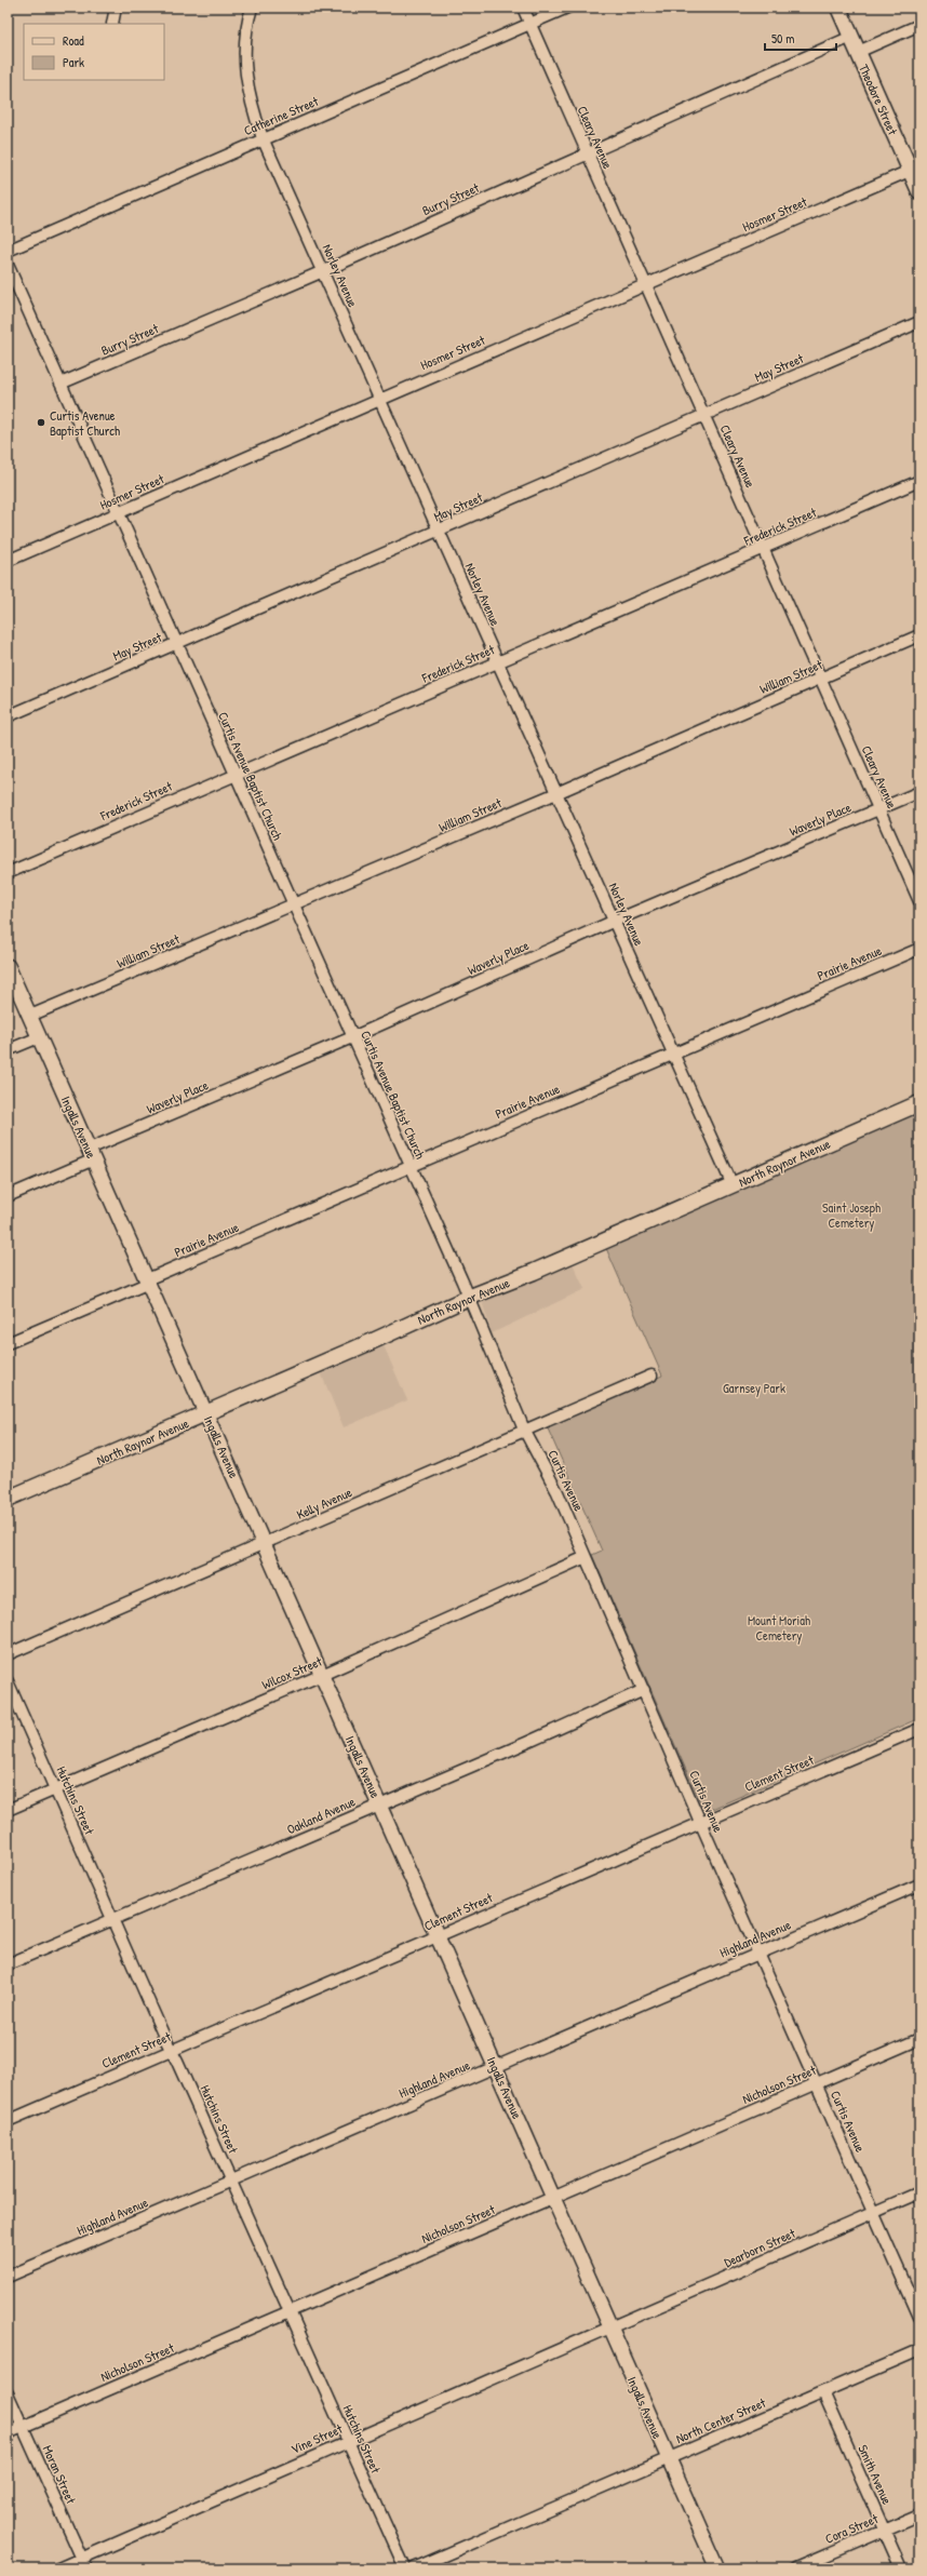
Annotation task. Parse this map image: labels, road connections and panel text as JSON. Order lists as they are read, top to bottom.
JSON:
{
  "streets": {
    "main road": ["Theodore Street", "North Raynor Avenue"],
    "street": [
      "Catherine Street",
      "Cleary Avenue",
      "Burry Street",
      "Hosmer Street",
      "Norley Avenue",
      "May Street",
      "Frederick Street",
      "William Street",
      "Curtis Avenue Baptist Church",
      "Waverly Place",
      "Prairie Avenue",
      "Ingalls Avenue",
      "Curtis Avenue",
      "Kelly Avenue",
      "Wilcox Street",
      "Clement Street",
      "Hutchins Street",
      "Oakland Avenue",
      "Highland Avenue",
      "Nicholson Street",
      "Dearborn Street",
      "North Center Street",
      "Vine Street",
      "Moran Street",
      "Smith Avenue",
      "Cora Street"
    ]
  },
  "crossings": [
    ["Theodore Street", "Burry Street"],
    ["Theodore Street", "Hosmer Street"],
    ["Catherine Street", "Cleary Avenue"],
    ["Catherine Street", "Norley Avenue"],
    ["Cleary Avenue", "Burry Street"],
    ["Cleary Avenue", "Hosmer Street"],
    ["Cleary Avenue", "May Street"],
    ["Cleary Avenue", "Frederick Street"],
    ["Cleary Avenue", "William Street"],
    ["Cleary Avenue", "Waverly Place"],
    ["Burry Street", "Norley Avenue"],
    ["Burry Street", "Curtis Avenue Baptist Church"],
    ["Hosmer Street", "Norley Avenue"],
    ["Hosmer Street", "Curtis Avenue Baptist Church"],
    ["Norley Avenue", "May Street"],
    ["Norley Avenue", "Frederick Street"],
    ["Norley Avenue", "William Street"],
    ["Norley Avenue", "Waverly Place"],
    ["Norley Avenue", "Prairie Avenue"],
    ["Norley Avenue", "North Raynor Avenue"],
    ["May Street", "Curtis Avenue Baptist Church"],
    ["Frederick Street", "Curtis Avenue Baptist Church"],
    ["William Street", "Curtis Avenue Baptist Church"],
    ["William Street", "Ingalls Avenue"],
    ["Curtis Avenue Baptist Church", "Waverly Place"],
    ["Curtis Avenue Baptist Church", "Prairie Avenue"],
    ["Curtis Avenue Baptist Church", "North Raynor Avenue"],
    ["Curtis Avenue Baptist Church", "Curtis Avenue"],
    ["Waverly Place", "Ingalls Avenue"],
    ["Prairie Avenue", "Ingalls Avenue"],
    ["Ingalls Avenue", "North Raynor Avenue"],
    ["Ingalls Avenue", "Kelly Avenue"],
    ["Ingalls Avenue", "Wilcox Street"],
    ["Ingalls Avenue", "Clement Street"],
    ["Ingalls Avenue", "Oakland Avenue"],
    ["Ingalls Avenue", "Highland Avenue"],
    ["Ingalls Avenue", "Nicholson Street"],
    ["Ingalls Avenue", "Dearborn Street"],
    ["Ingalls Avenue", "North Center Street"],
    ["Ingalls Avenue", "Vine Street"],
    ["North Raynor Avenue", "Curtis Avenue"],
    ["Curtis Avenue", "Kelly Avenue"],
    ["Curtis Avenue", "Wilcox Street"],
    ["Curtis Avenue", "Clement Street"],
    ["Curtis Avenue", "Oakland Avenue"],
    ["Curtis Avenue", "Highland Avenue"],
    ["Curtis Avenue", "Nicholson Street"],
    ["Curtis Avenue", "Dearborn Street"],
    ["Wilcox Street", "Hutchins Street"],
    ["Clement Street", "Hutchins Street"],
    ["Hutchins Street", "Oakland Avenue"],
    ["Hutchins Street", "Highland Avenue"],
    ["Hutchins Street", "Nicholson Street"],
    ["Hutchins Street", "Vine Street"],
    ["Nicholson Street", "Moran Street"],
    ["Dearborn Street", "Vine Street"],
    ["North Center Street", "Smith Avenue"],
    ["Vine Street", "Moran Street"],
    ["Smith Avenue", "Cora Street"]
  ],
  "parks": ["Saint Joseph Cemetery", "Garnsey Park", "Mount Moriah Cemetery"],
  "places": ["Curtis Avenue Baptist Church"],
  "legend": ["Road", "Park"],
  "scale_bar": "50 m"
}
